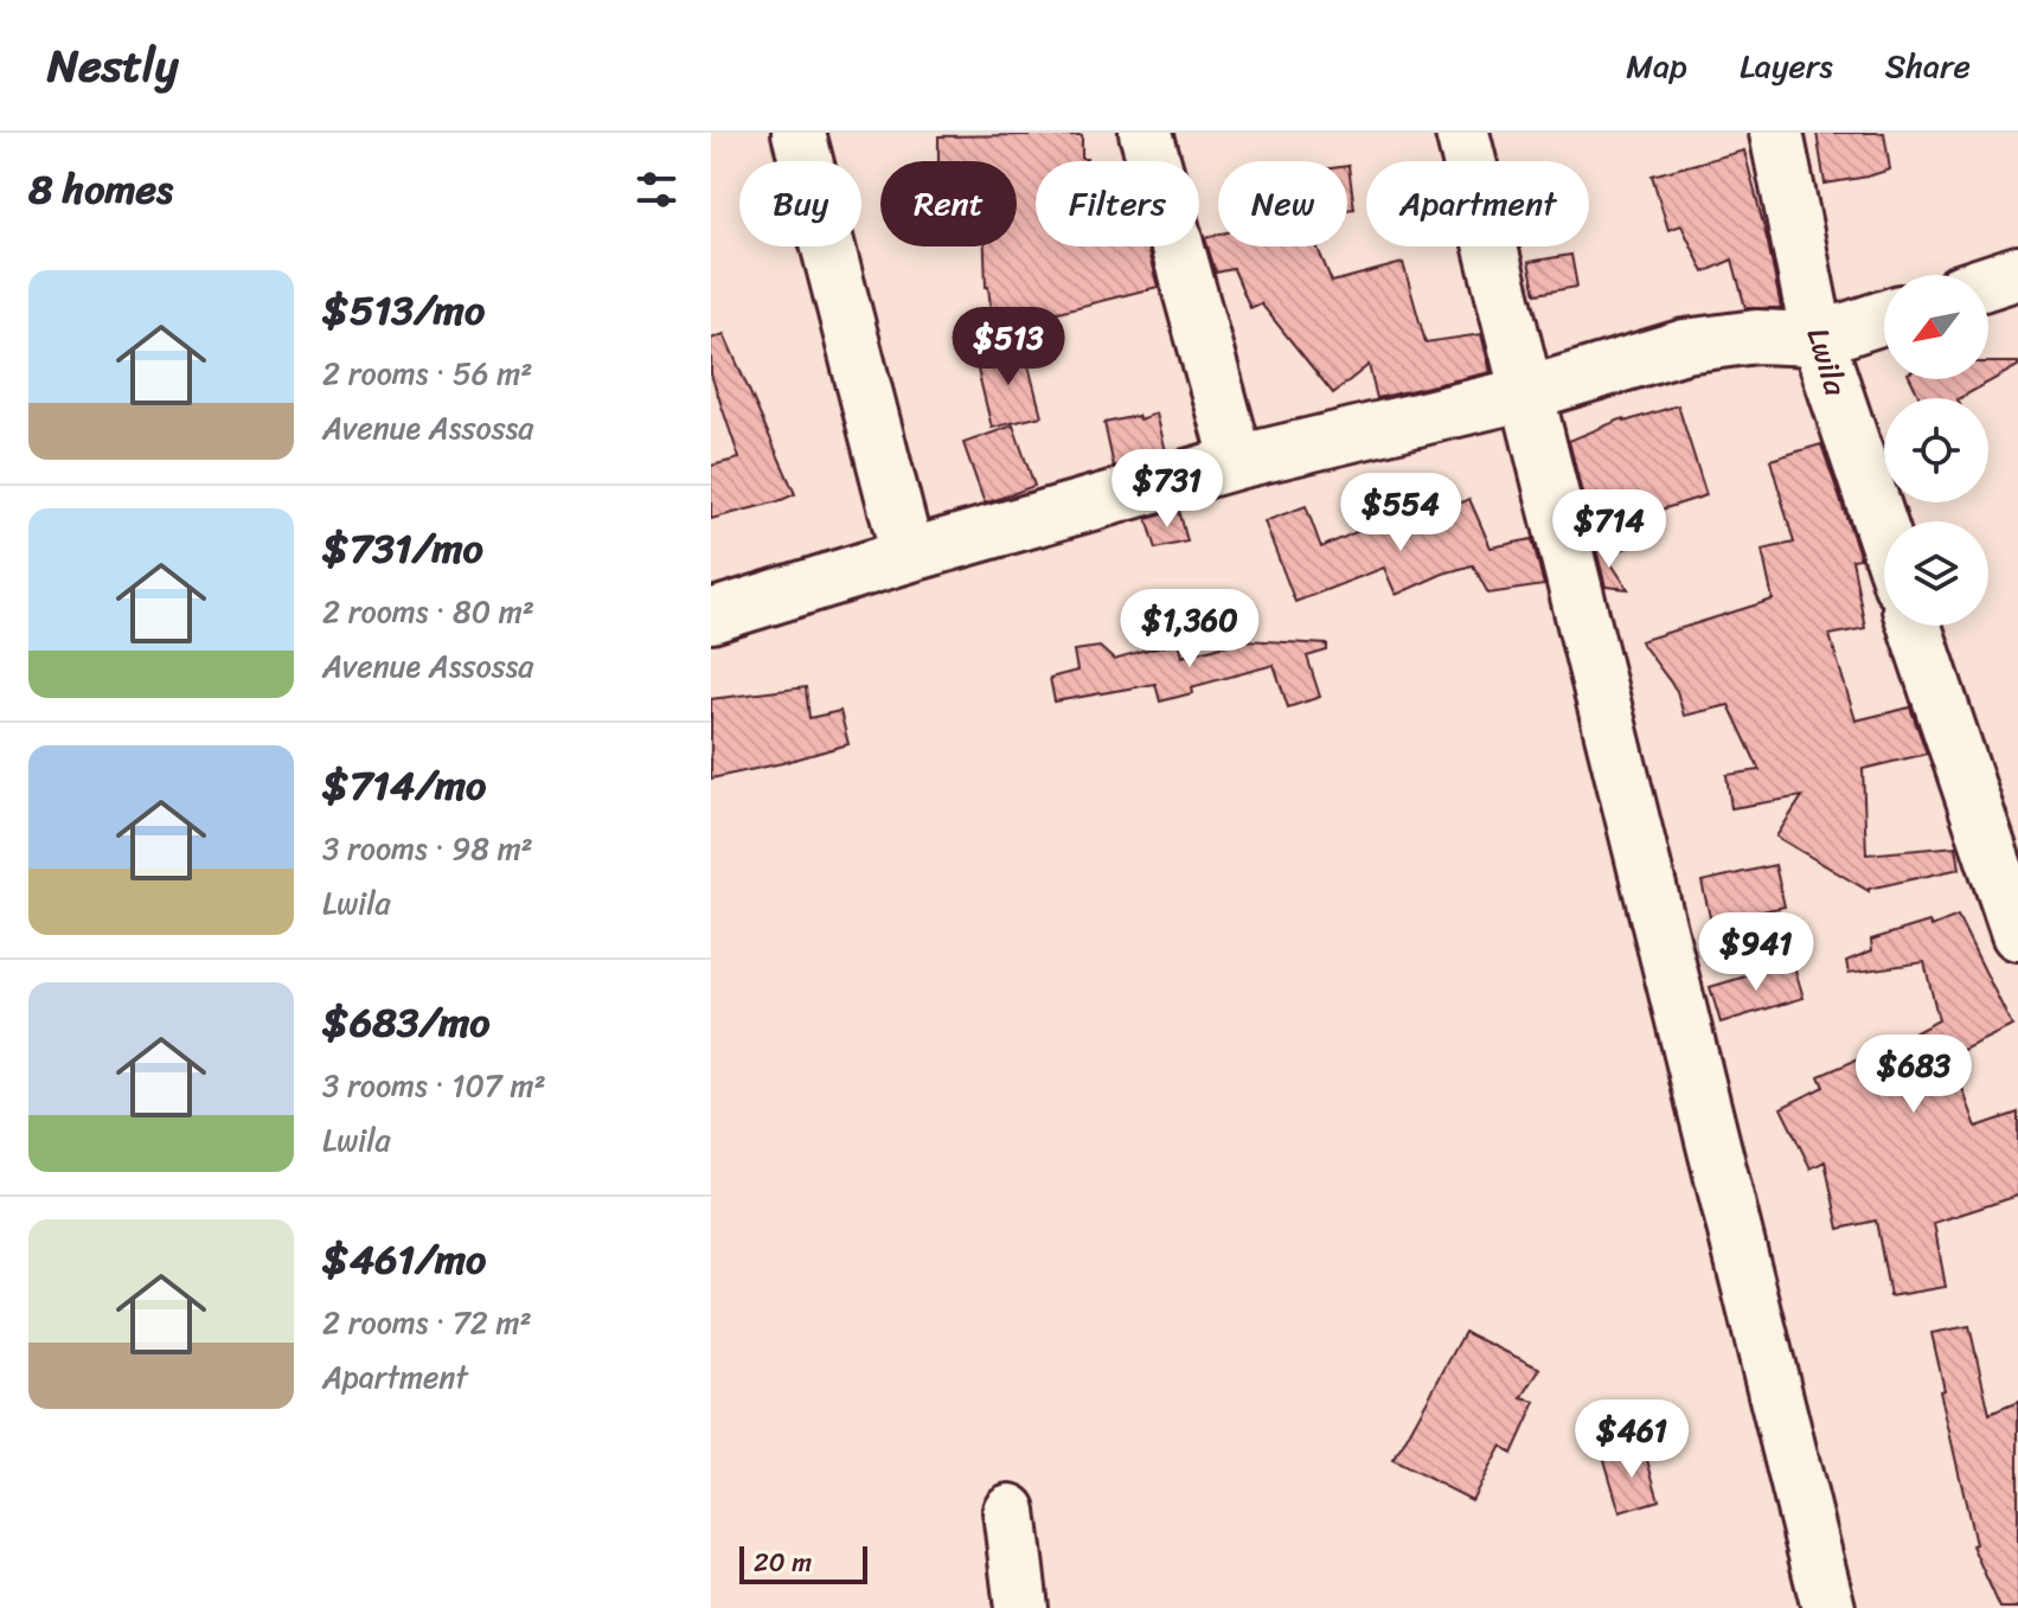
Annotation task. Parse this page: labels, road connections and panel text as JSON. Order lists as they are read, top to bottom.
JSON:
{
  "streets": {
    "street": ["Lwila"]
  },
  "scale_bar": "20 m",
  "north": "bottom left",
  "page": {
    "header": "Nestly",
    "nav": ["Map", "Layers", "Share"],
    "heading": "8 homes",
    "chip": [
      "Buy",
      "Rent",
      "Filters",
      "New",
      "Apartment"
    ],
    "list": [
      {
        "name": "$513/mo",
        "note": "2 rooms · 56 m² · Avenue Assossa"
      },
      {
        "name": "$731/mo",
        "note": "2 rooms · 80 m² · Avenue Assossa"
      },
      {
        "name": "$714/mo",
        "note": "3 rooms · 98 m² · Lwila"
      },
      {
        "name": "$683/mo",
        "note": "3 rooms · 107 m² · Lwila"
      },
      {
        "name": "$461/mo",
        "note": "2 rooms · 72 m² · Apartment"
      }
    ],
    "price": [
      "$513",
      "$731",
      "$554",
      "$714",
      "$1,360",
      "$941",
      "$683",
      "$461"
    ],
    "scale": "20 m"
  }
}
